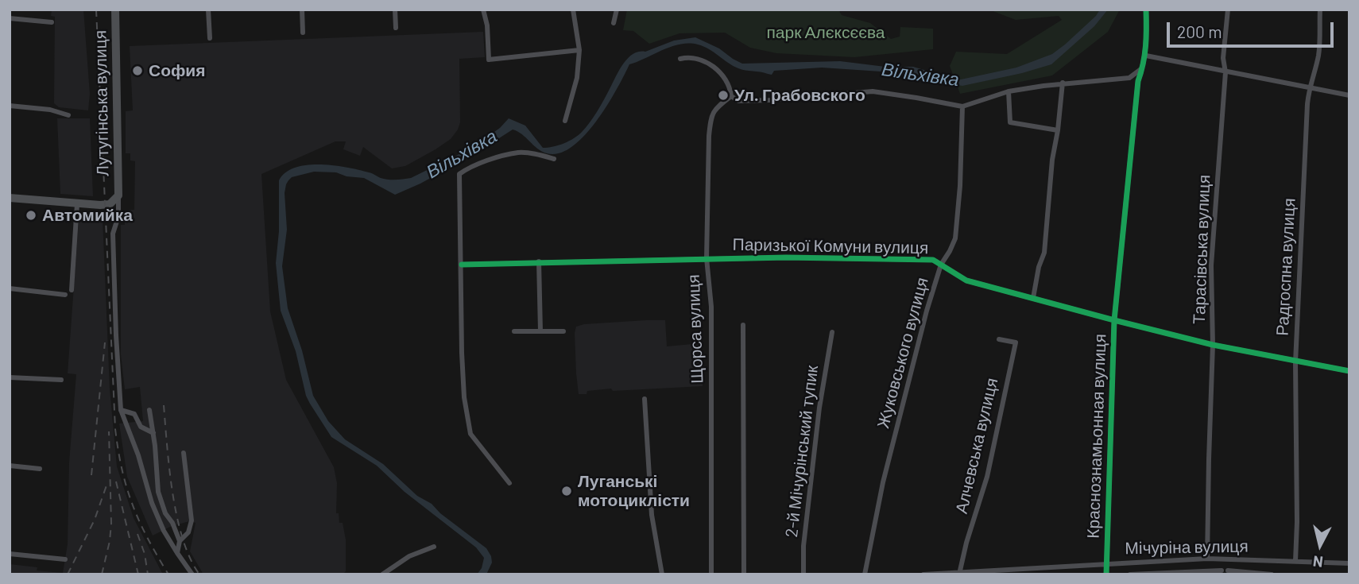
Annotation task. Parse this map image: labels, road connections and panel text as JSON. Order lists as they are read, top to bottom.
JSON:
{
  "streets": {
    "main road": ["Лутугінська вулиця"],
    "street": [
      "Паризької Комуни вулиця",
      "Тарасівська вулиця",
      "Радгоспна вулиця",
      "Щорса вулиця",
      "Жуковського вулиця",
      "Краснознамьонная вулиця",
      "Алчевська вулиця",
      "2-й Мічурінський тупик",
      "Мічуріна вулиця"
    ]
  },
  "crossings": [
    ["Паризької Комуни вулиця", "Тарасівська вулиця"],
    ["Паризької Комуни вулиця", "Радгоспна вулиця"],
    ["Паризької Комуни вулиця", "Щорса вулиця"],
    ["Паризької Комуни вулиця", "Жуковського вулиця"],
    ["Паризької Комуни вулиця", "Краснознамьонная вулиця"],
    ["Тарасівська вулиця", "Мічуріна вулиця"],
    ["Радгоспна вулиця", "Мічуріна вулиця"],
    ["Краснознамьонная вулиця", "Мічуріна вулиця"],
    ["Алчевська вулиця", "Мічуріна вулиця"]
  ],
  "water": ["Вільхівка"],
  "parks": ["парк Алєксєєва"],
  "places": [
    "София",
    "Ул. Грабовского",
    "Автомийка",
    "Луганські мотоциклісти"
  ],
  "scale_bar": "200 m",
  "north": "bottom"
}
